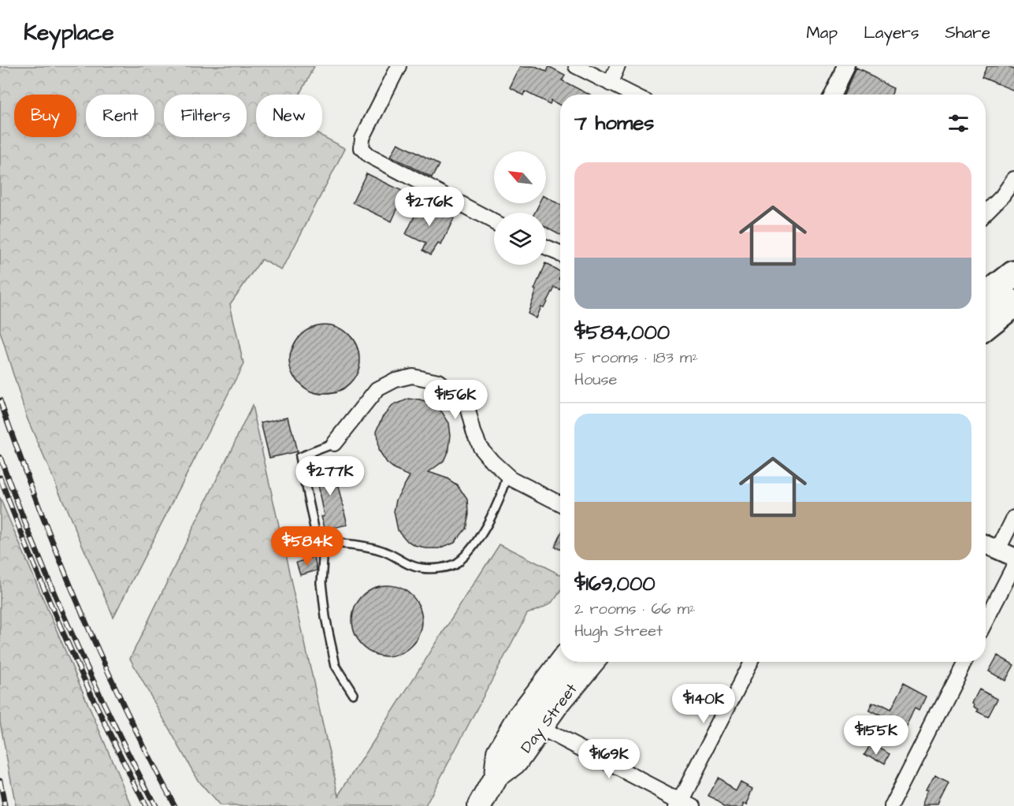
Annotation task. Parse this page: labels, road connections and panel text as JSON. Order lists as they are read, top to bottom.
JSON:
{
  "streets": {
    "main road": ["Day Street"]
  },
  "north": "top left",
  "page": {
    "header": "Keyplace",
    "nav": ["Map", "Layers", "Share"],
    "chip": [
      "Buy",
      "Rent",
      "Filters",
      "New"
    ],
    "heading": "7 homes",
    "list": [
      {
        "name": "$584,000",
        "note": "5 rooms · 183 m² · House"
      },
      {
        "name": "$169,000",
        "note": "2 rooms · 66 m² · Hugh Street"
      }
    ],
    "price": [
      "$276K",
      "$156K",
      "$277K",
      "$584K",
      "$140K",
      "$155K",
      "$169K"
    ]
  }
}
